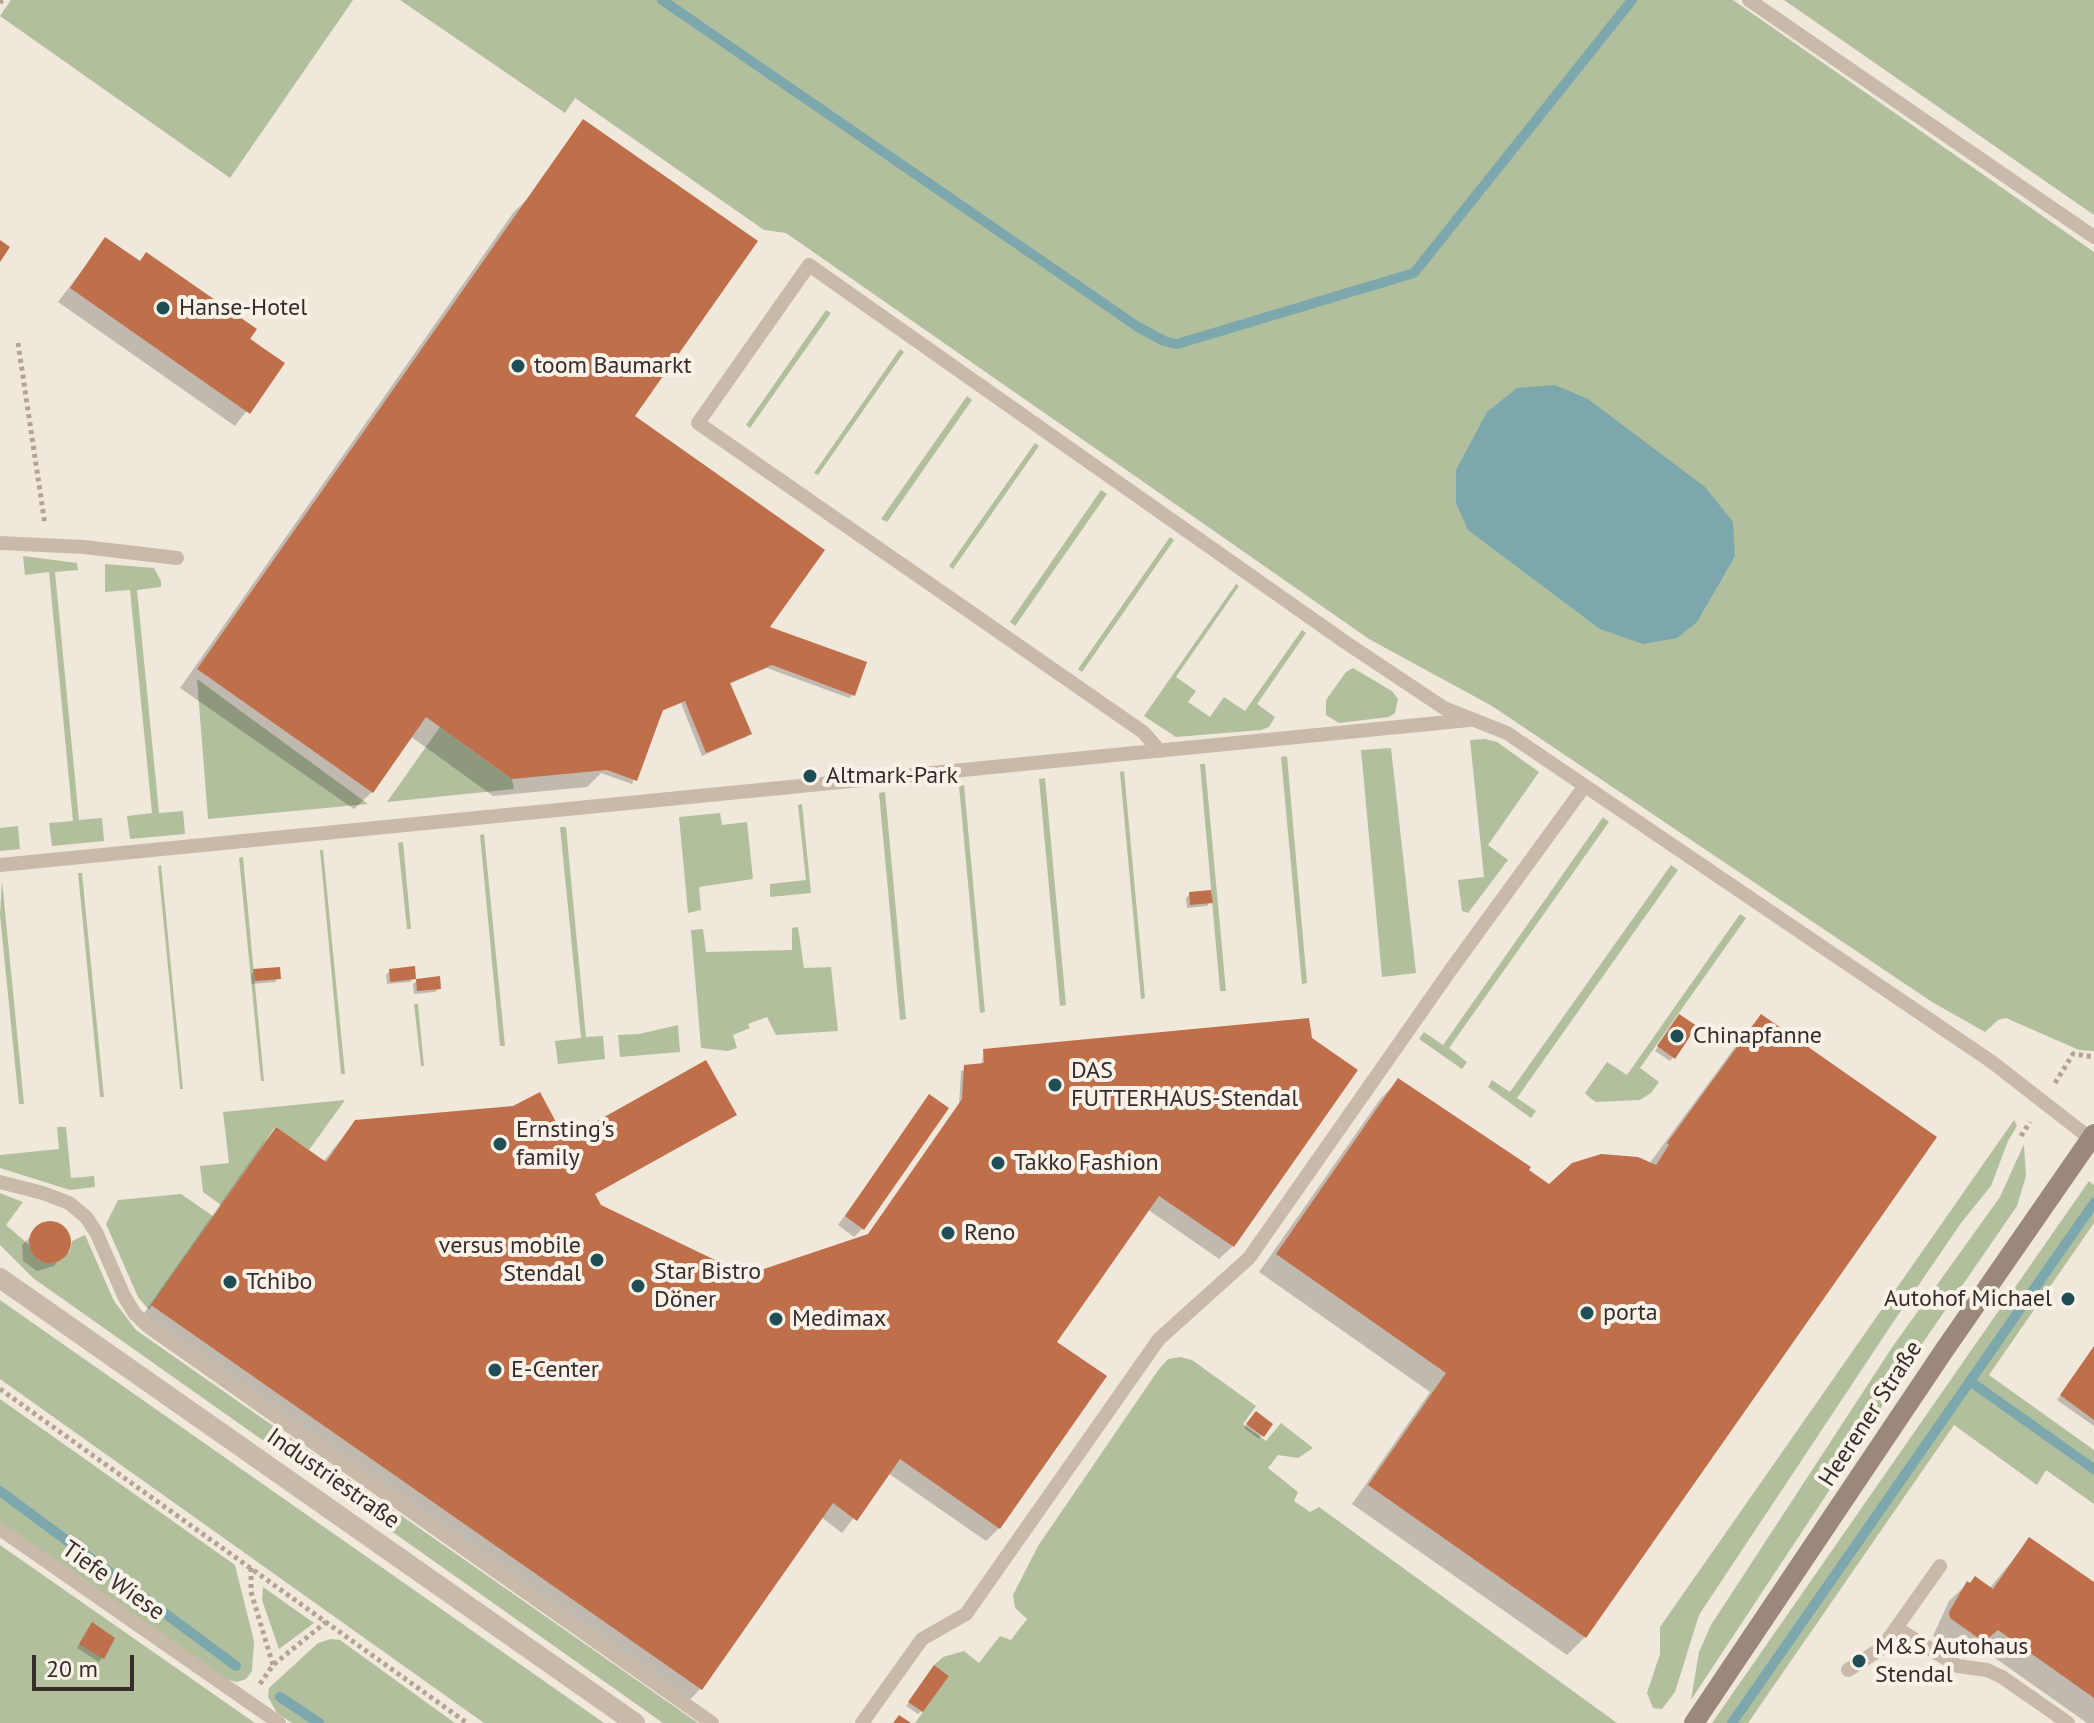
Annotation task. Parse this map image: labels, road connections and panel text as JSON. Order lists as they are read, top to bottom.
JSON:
{
  "streets": {
    "main road": ["Heerener Straße"],
    "street": ["Industriestraße"],
    "lane": ["Tiefe Wiese"]
  },
  "places": [
    "Hanse-Hotel",
    "toom Baumarkt",
    "Altmark-Park",
    "Chinapfanne",
    "DAS FUTTERHAUS-Stendal",
    "Ernsting's family",
    "Takko Fashion",
    "Reno",
    "versus mobile Stendal",
    "Tchibo",
    "Star Bistro Döner",
    "Autohof Michael",
    "porta",
    "Medimax",
    "E-Center",
    "M&S Autohaus Stendal"
  ],
  "scale_bar": "20 m"
}
